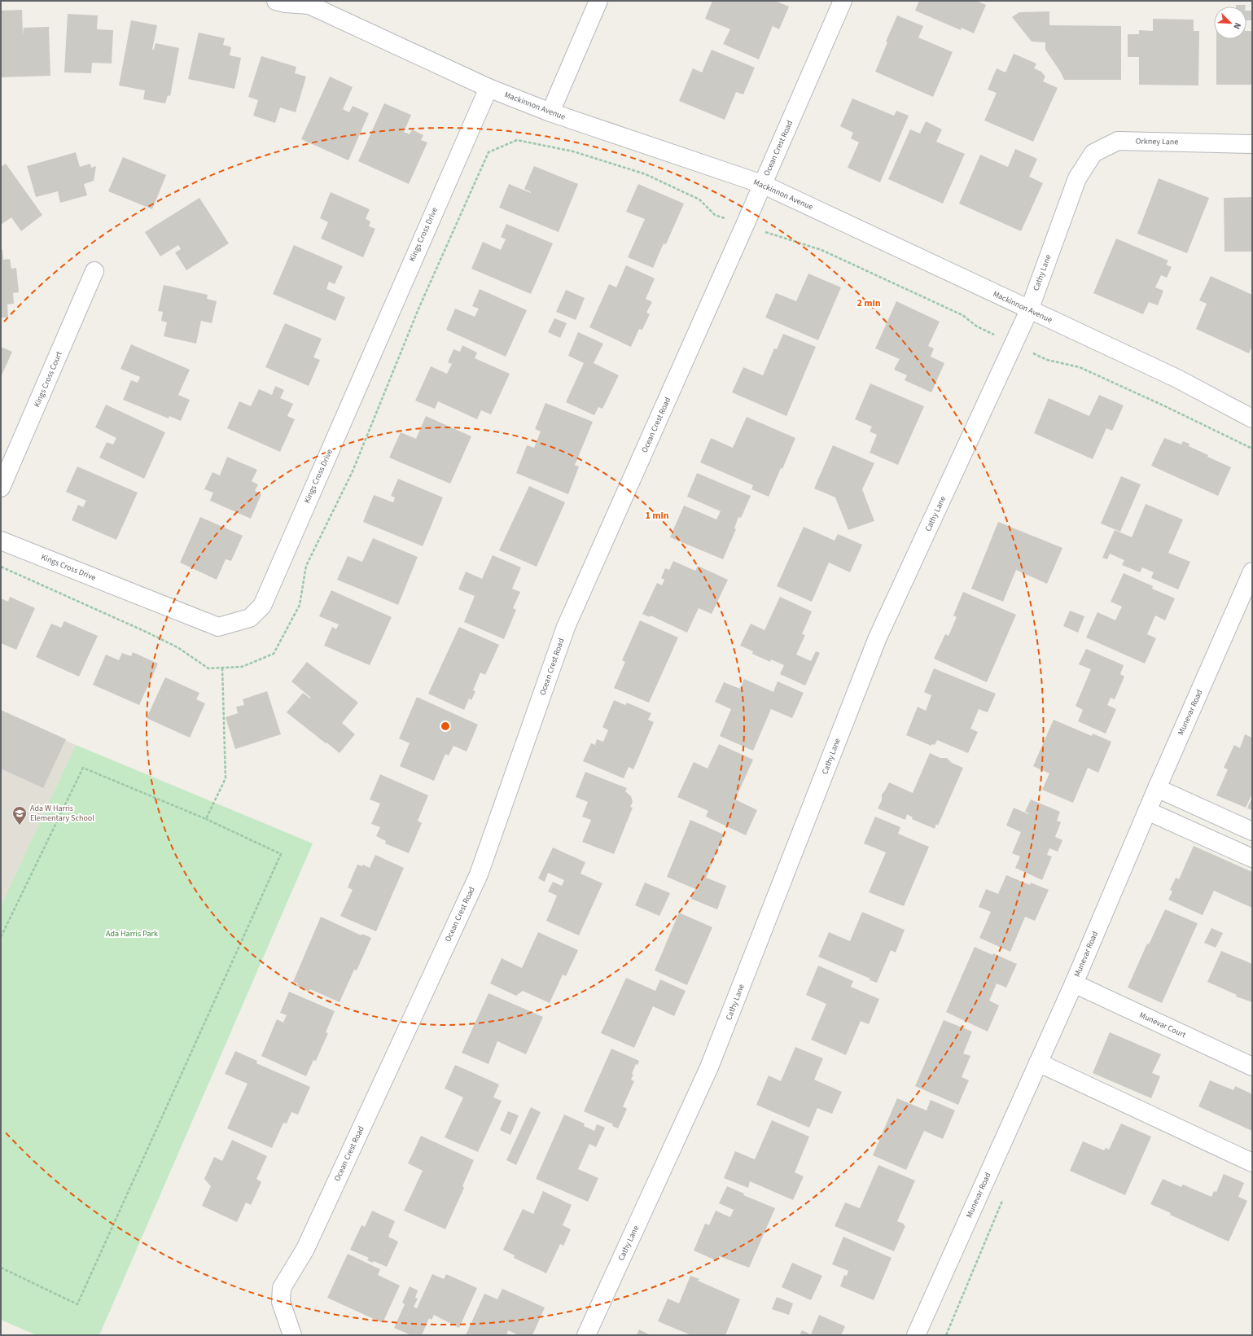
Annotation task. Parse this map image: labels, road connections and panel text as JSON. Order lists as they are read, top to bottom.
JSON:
{
  "streets": {
    "street": [
      "Mackinnon Avenue",
      "Orkney Lane",
      "Ocean Crest Road",
      "Kings Cross Drive",
      "Cathy Lane",
      "Kings Cross Court",
      "Munevar Road",
      "Munevar Court"
    ]
  },
  "crossings": [
    ["Mackinnon Avenue", "Ocean Crest Road"],
    ["Mackinnon Avenue", "Kings Cross Drive"],
    ["Mackinnon Avenue", "Cathy Lane"],
    ["Orkney Lane", "Cathy Lane"],
    ["Munevar Road", "Munevar Court"]
  ],
  "parks": ["Ada Harris Park"],
  "places": {
    "school or university": ["Ada W Harris Elementary School"]
  },
  "north": "bottom right",
  "rings": ["2 min", "1 min"]
}
